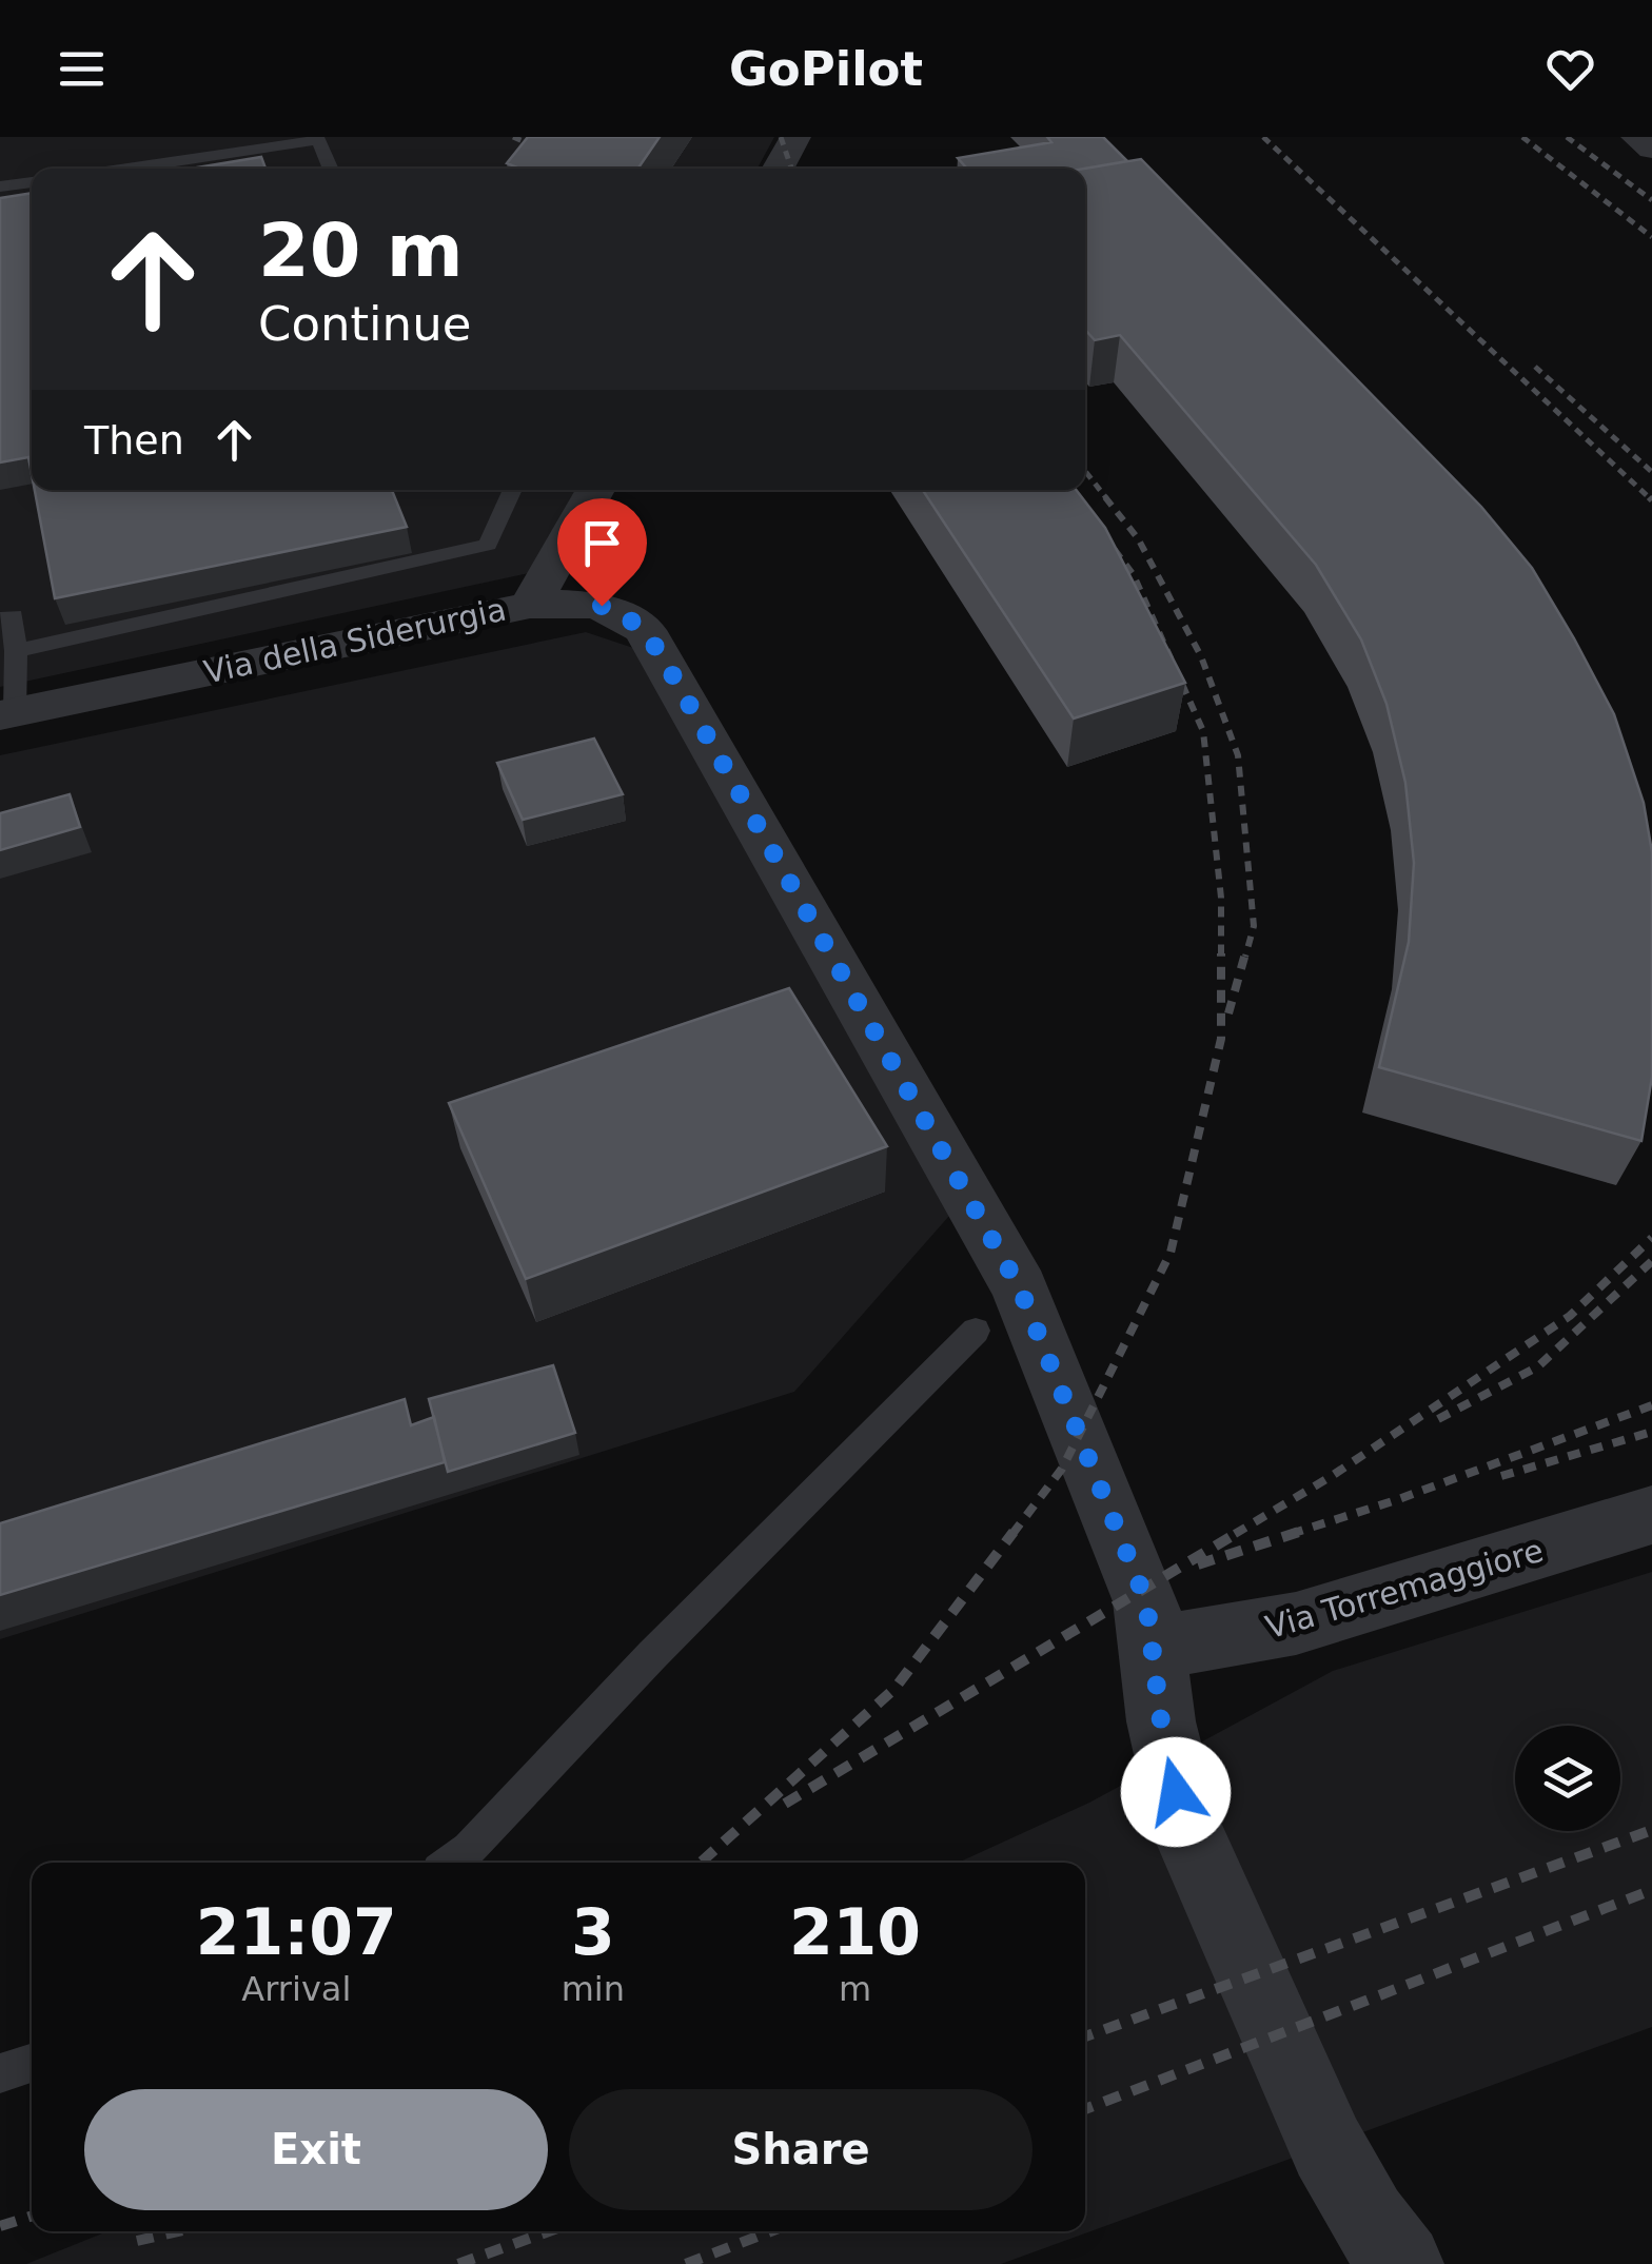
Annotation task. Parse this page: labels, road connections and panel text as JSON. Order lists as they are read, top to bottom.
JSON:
{
  "streets": {
    "street": ["Via della Siderurgia", "Via Torremaggiore"]
  },
  "crossings": [
    ["Via della Siderurgia", "Via Torremaggiore"]
  ],
  "page": {
    "header": "GoPilot",
    "turn": ["20 m", "Continue"],
    "then": "Then",
    "eta": [
      "21:07",
      "Arrival",
      "3",
      "min",
      "210",
      "m"
    ],
    "buttons": ["Exit", "Share"]
  }
}
